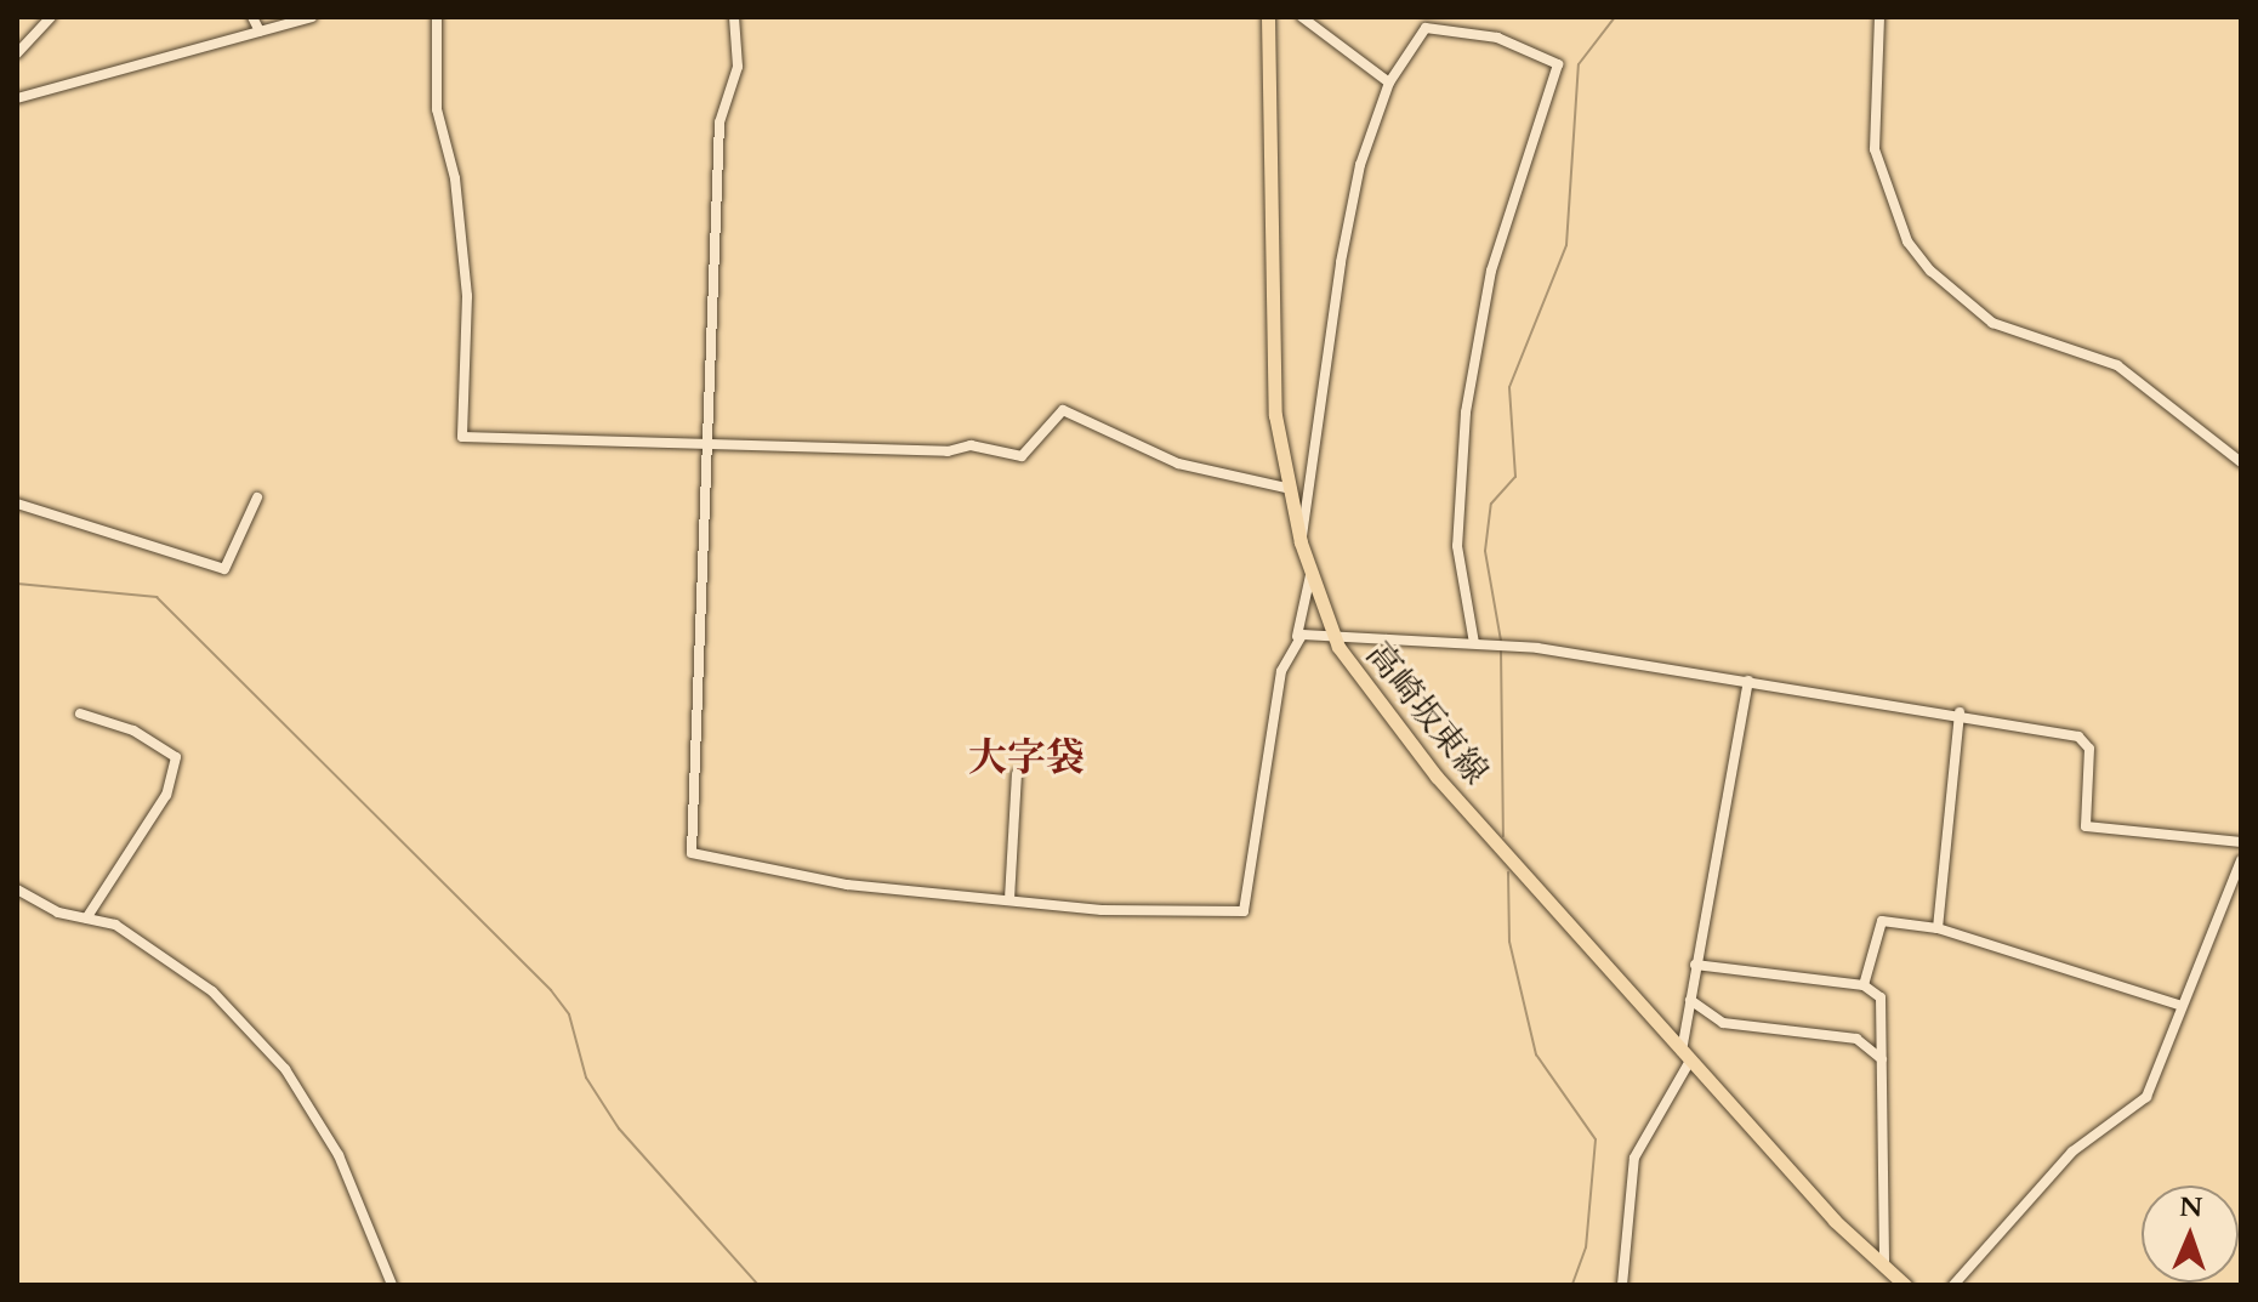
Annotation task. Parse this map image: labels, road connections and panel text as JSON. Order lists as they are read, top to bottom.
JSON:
{
  "streets": {
    "main road": ["高崎坂東線"]
  },
  "districts": ["大字袋"],
  "north": "top"
}
